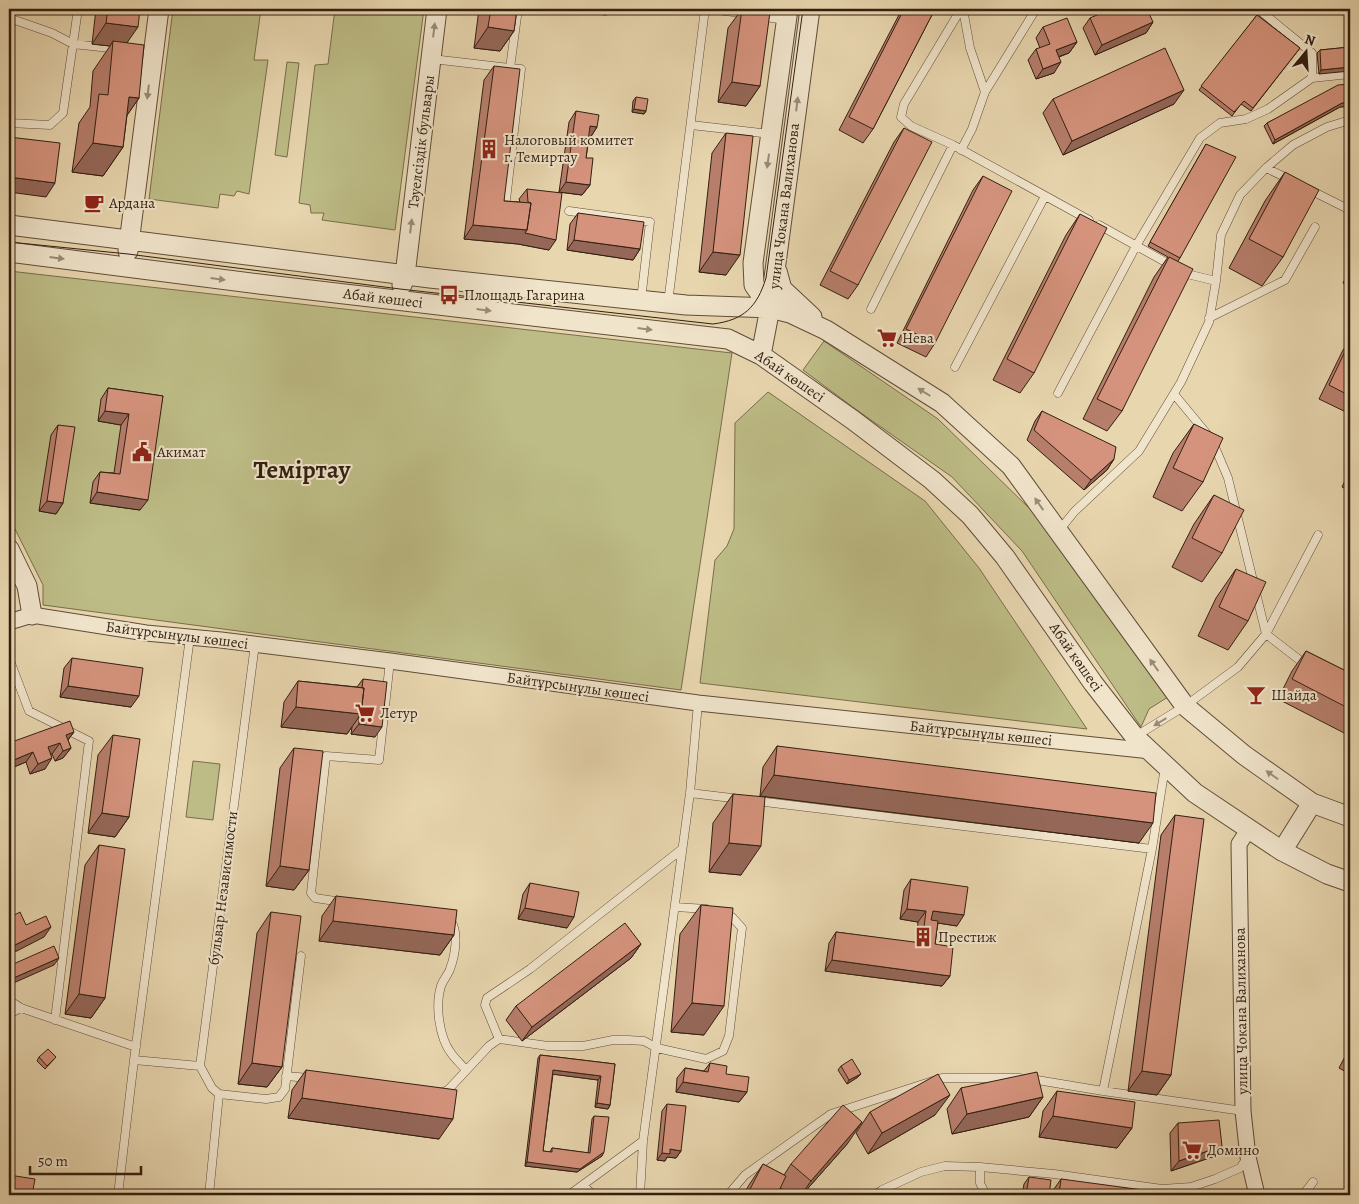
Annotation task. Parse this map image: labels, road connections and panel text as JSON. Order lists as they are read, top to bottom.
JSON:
{
  "streets": {
    "street": [
      "Тәуелсіздік бульвары",
      "улица Чокана Валиханова",
      "Абай көшесі",
      "Байтұрсынұлы көшесі"
    ],
    "lane": ["бульвар Независимости"]
  },
  "crossings": [
    ["Тәуелсіздік бульвары", "Абай көшесі"],
    ["улица Чокана Валиханова", "Абай көшесі"],
    ["Абай көшесі", "Байтұрсынұлы көшесі"],
    ["Байтұрсынұлы көшесі", "бульвар Независимости"]
  ],
  "one_way": ["Тәуелсіздік бульвары"],
  "districts": ["Теміртау"],
  "places": {
    "building": ["Налоговый комитет г. Темиртау", "Престиж"],
    "cafe": ["Ардана"],
    "bus stop": ["Площадь Гагарина"],
    "supermarket": ["Нева", "Летур", "Домино"],
    "public building": ["Акимат"],
    "bar": ["Шайда"]
  },
  "scale_bar": "50 m",
  "north": "top"
}
